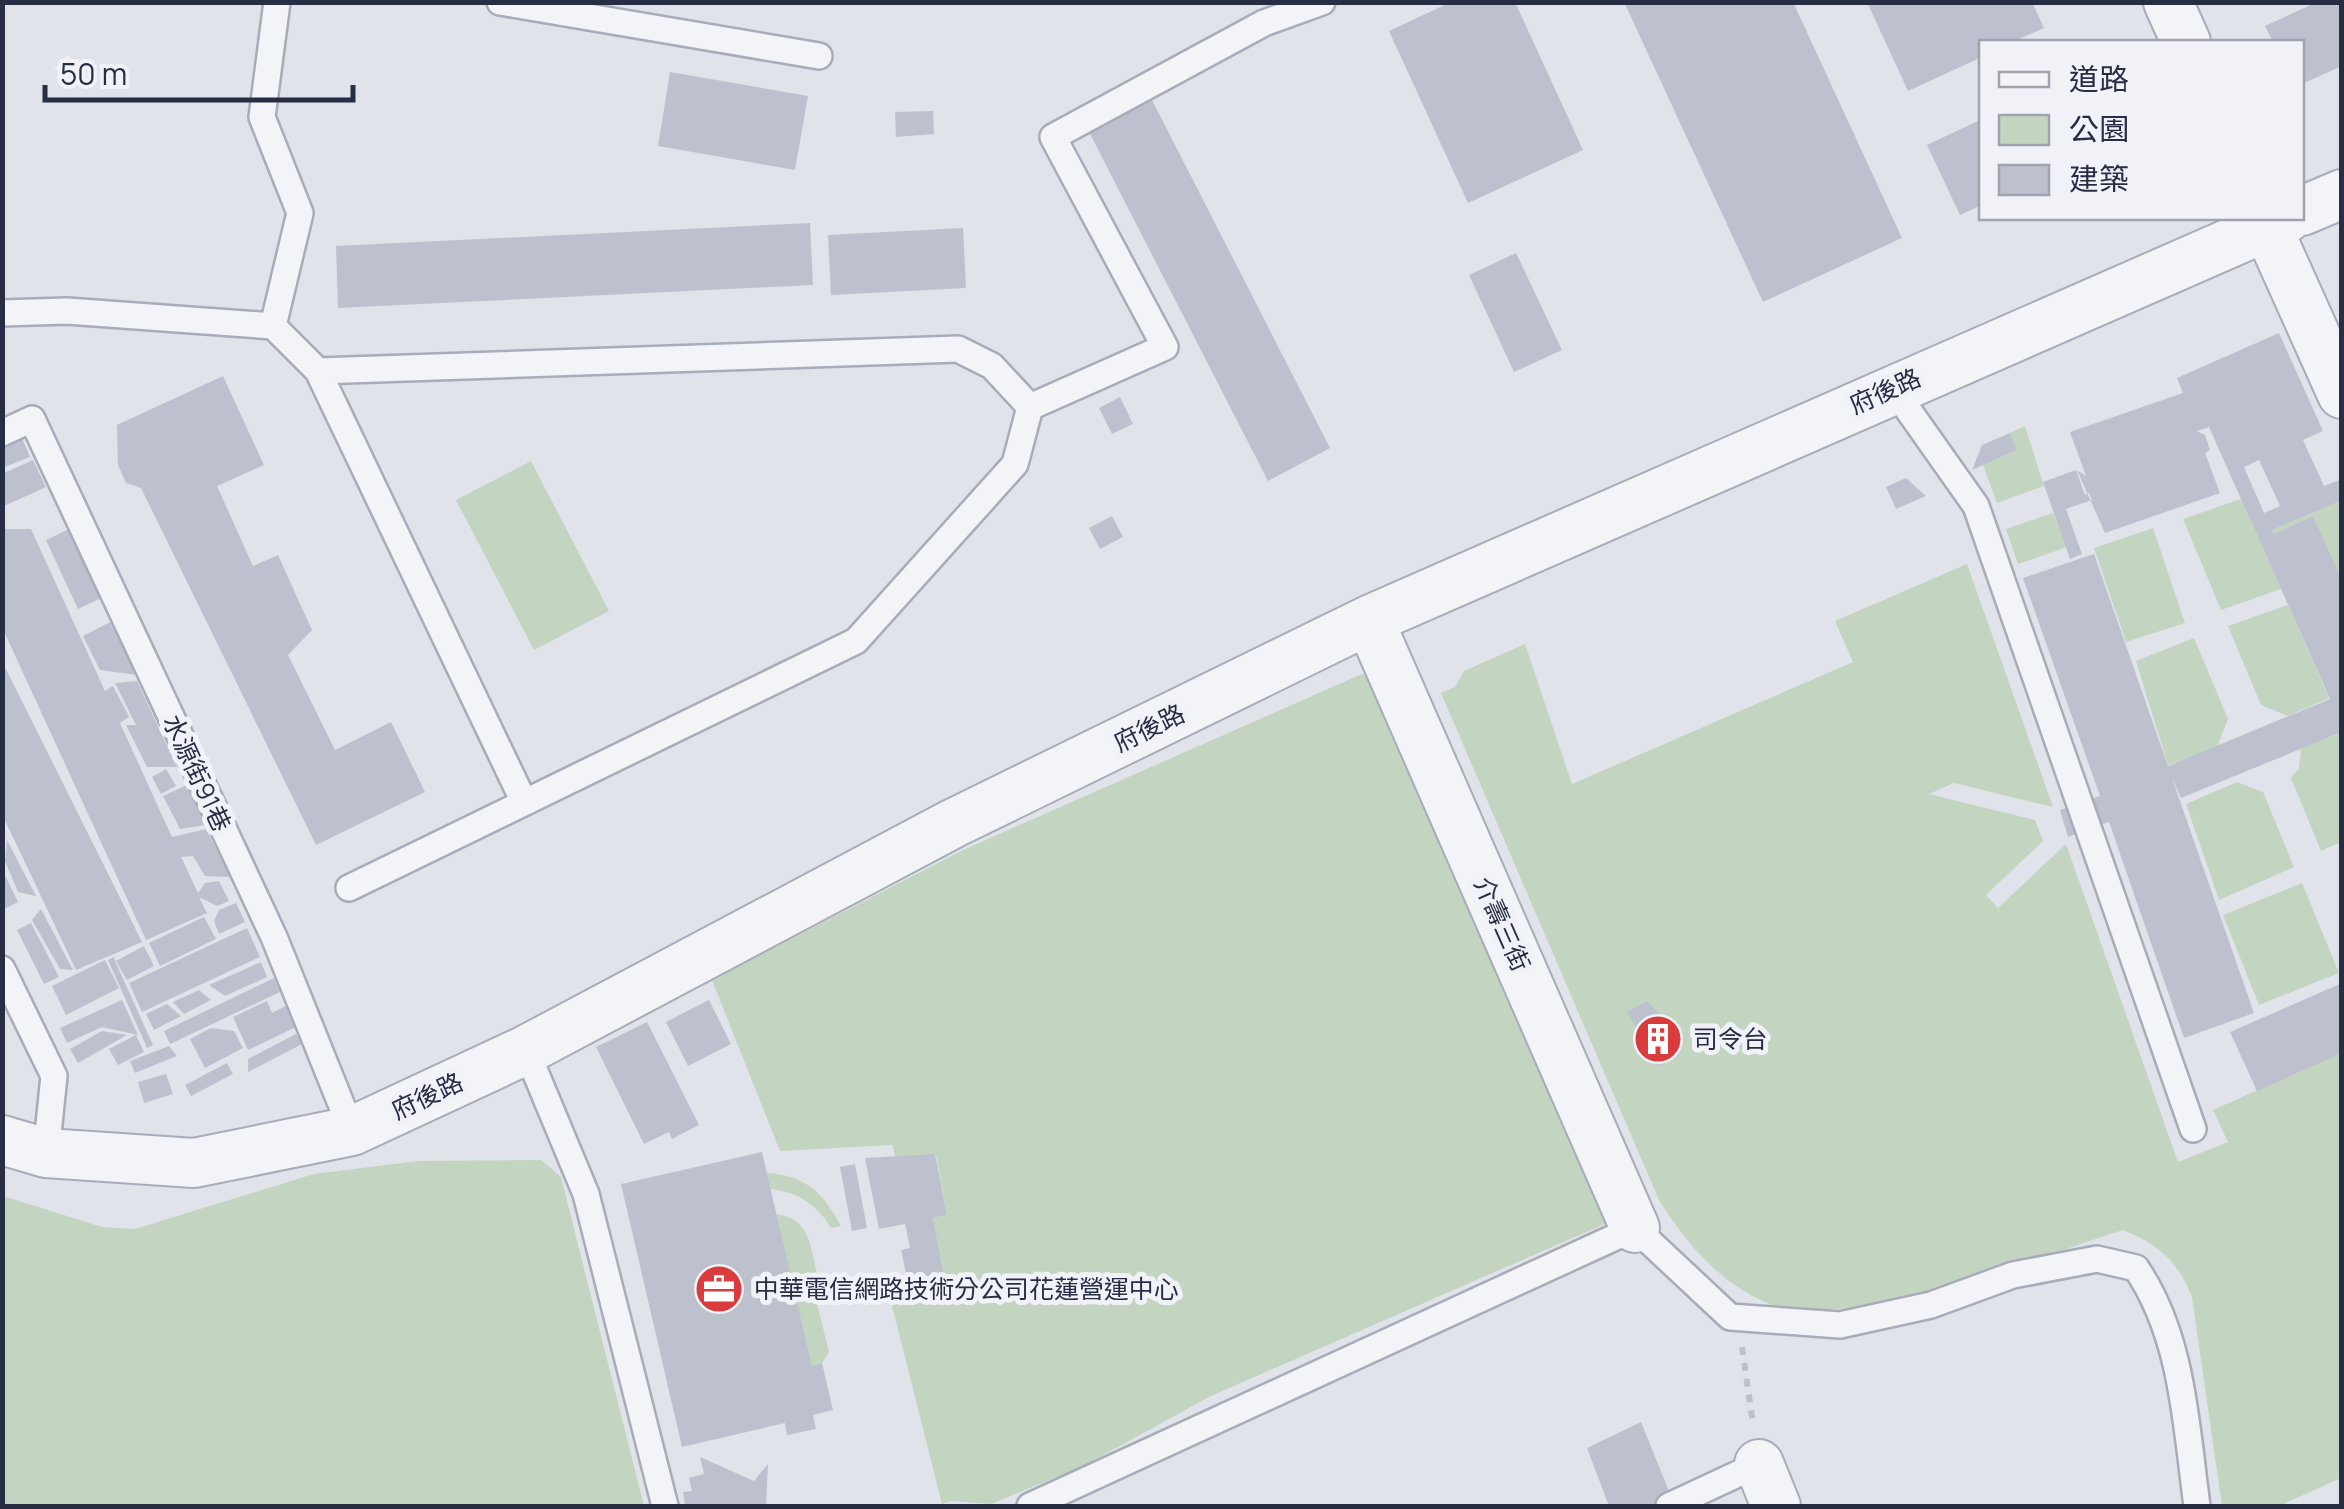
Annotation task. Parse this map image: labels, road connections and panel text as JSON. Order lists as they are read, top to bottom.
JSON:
{
  "streets": {
    "street": ["府後路", "介壽三街"],
    "lane": ["水源街91巷"]
  },
  "crossings": [
    ["府後路", "水源街91巷"],
    ["府後路", "介壽三街"]
  ],
  "places": {
    "building": ["司令台"],
    "office": ["中華電信網路技術分公司花蓮營運中心"]
  },
  "legend": ["道路", "公園", "建築"],
  "scale_bar": "50 m"
}
